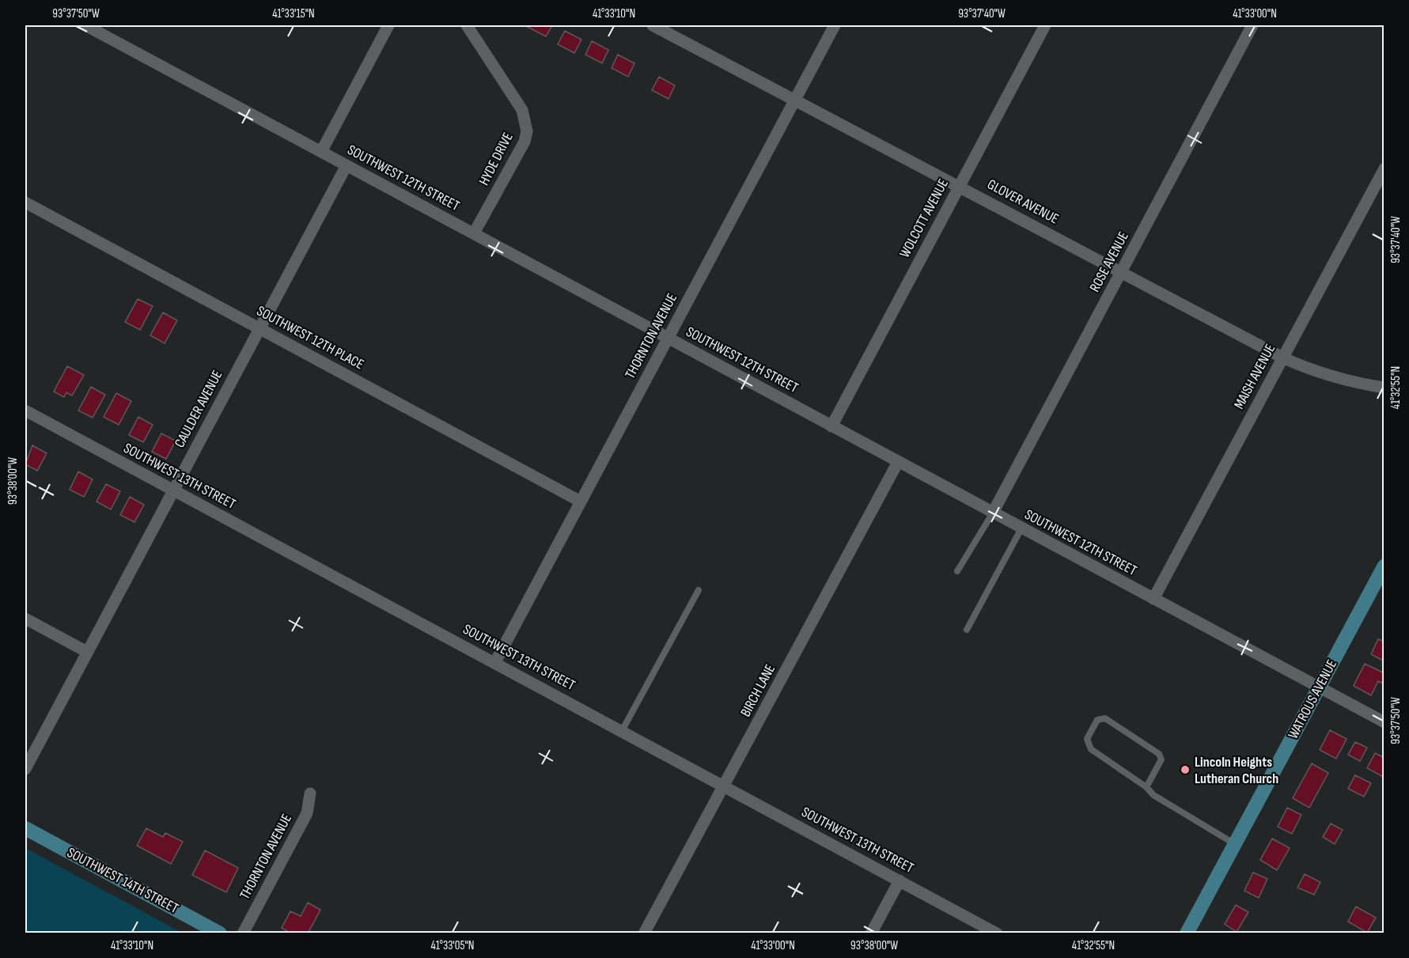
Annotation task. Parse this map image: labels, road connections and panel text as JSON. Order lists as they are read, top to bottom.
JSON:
{
  "streets": {
    "street": [
      "HYDE DRIVE",
      "SOUTHWEST 12TH STREET",
      "GLOVER AVENUE",
      "WOLCOTT AVENUE",
      "ROSE AVENUE",
      "THORNTON AVENUE",
      "SOUTHWEST 12TH PLACE",
      "MAISH AVENUE",
      "CAULDER AVENUE",
      "SOUTHWEST 13TH STREET",
      "BIRCH LANE",
      "WATROUS AVENUE",
      "SOUTHWEST 14TH STREET"
    ]
  },
  "crossings": [
    ["HYDE DRIVE", "SOUTHWEST 12TH STREET"],
    ["SOUTHWEST 12TH STREET", "WOLCOTT AVENUE"],
    ["SOUTHWEST 12TH STREET", "ROSE AVENUE"],
    ["SOUTHWEST 12TH STREET", "THORNTON AVENUE"],
    ["SOUTHWEST 12TH STREET", "MAISH AVENUE"],
    ["SOUTHWEST 12TH STREET", "CAULDER AVENUE"],
    ["SOUTHWEST 12TH STREET", "BIRCH LANE"],
    ["SOUTHWEST 12TH STREET", "WATROUS AVENUE"],
    ["GLOVER AVENUE", "WOLCOTT AVENUE"],
    ["GLOVER AVENUE", "ROSE AVENUE"],
    ["GLOVER AVENUE", "THORNTON AVENUE"],
    ["GLOVER AVENUE", "MAISH AVENUE"],
    ["THORNTON AVENUE", "SOUTHWEST 12TH PLACE"],
    ["THORNTON AVENUE", "SOUTHWEST 13TH STREET"],
    ["SOUTHWEST 12TH PLACE", "CAULDER AVENUE"],
    ["CAULDER AVENUE", "SOUTHWEST 13TH STREET"],
    ["SOUTHWEST 13TH STREET", "BIRCH LANE"]
  ],
  "places": ["Lincoln Heights Lutheran Church"],
  "coordinates": [
    "93°37'50\"W",
    "41°33'15\"N",
    "41°33'10\"N",
    "93°37'40\"W",
    "41°33'00\"N",
    "41°32'55\"N",
    "93°38'00\"W",
    "41°33'05\"N"
  ]
}
